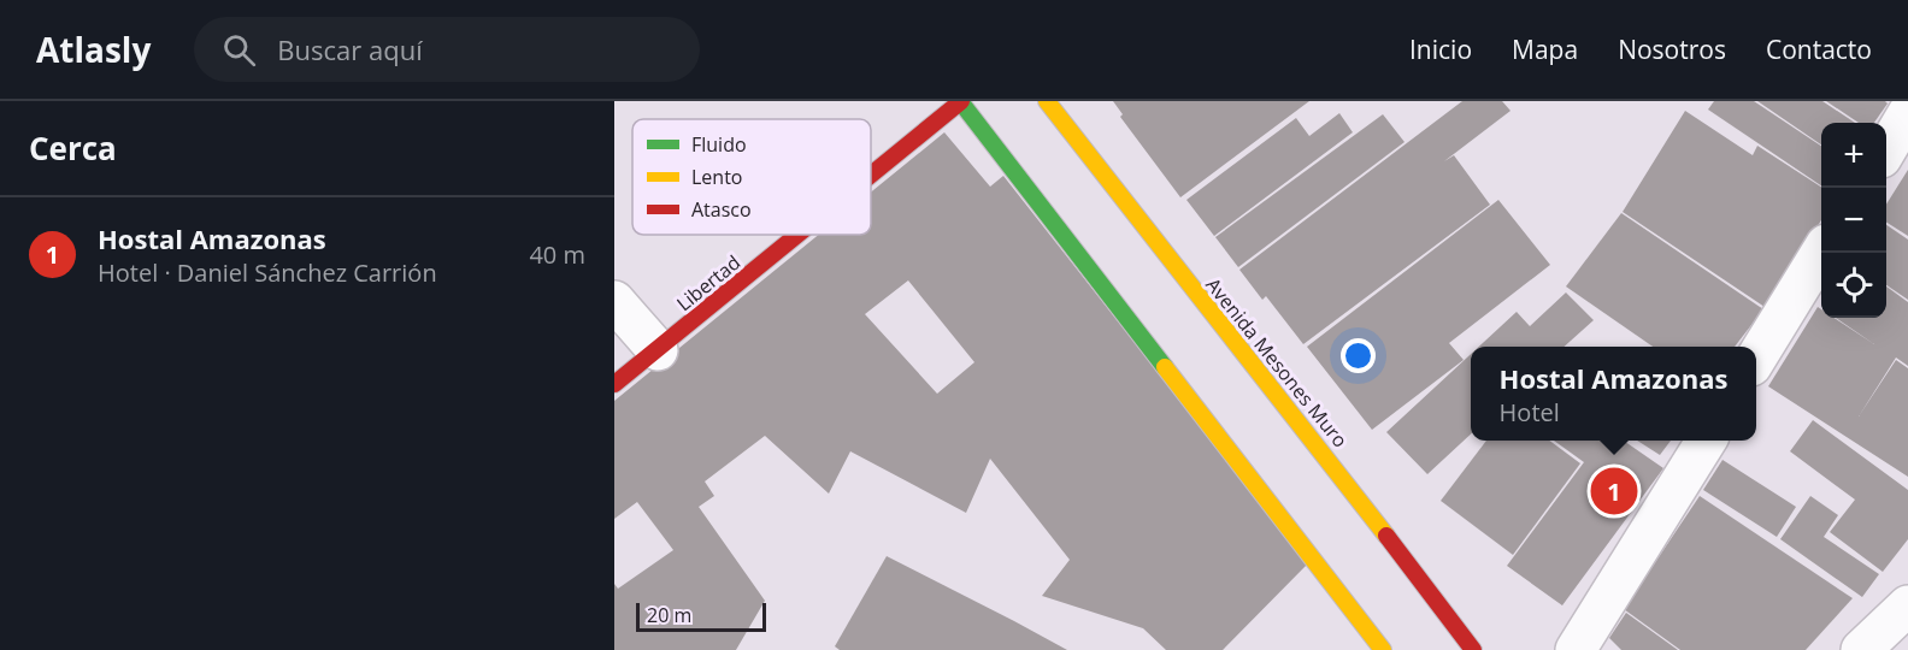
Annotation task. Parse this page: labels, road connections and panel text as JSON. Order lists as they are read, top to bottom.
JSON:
{
  "streets": {
    "street": ["Libertad", "Avenida Mesones Muro"]
  },
  "legend": ["Fluido", "Lento", "Atasco"],
  "scale_bar": "20 m",
  "page": {
    "header": "Atlasly",
    "search": "Buscar aquí",
    "nav": [
      "Inicio",
      "Mapa",
      "Nosotros",
      "Contacto"
    ],
    "heading": "Cerca",
    "map_buttons": ["+", "−"],
    "list": [
      {
        "mark": "1",
        "name": "Hostal Amazonas",
        "note": "Hotel · Daniel Sánchez Carrión",
        "value": "40 m"
      }
    ],
    "popup": ["Hostal Amazonas", "Hotel"],
    "pins": "1",
    "scale": "20 m"
  }
}
